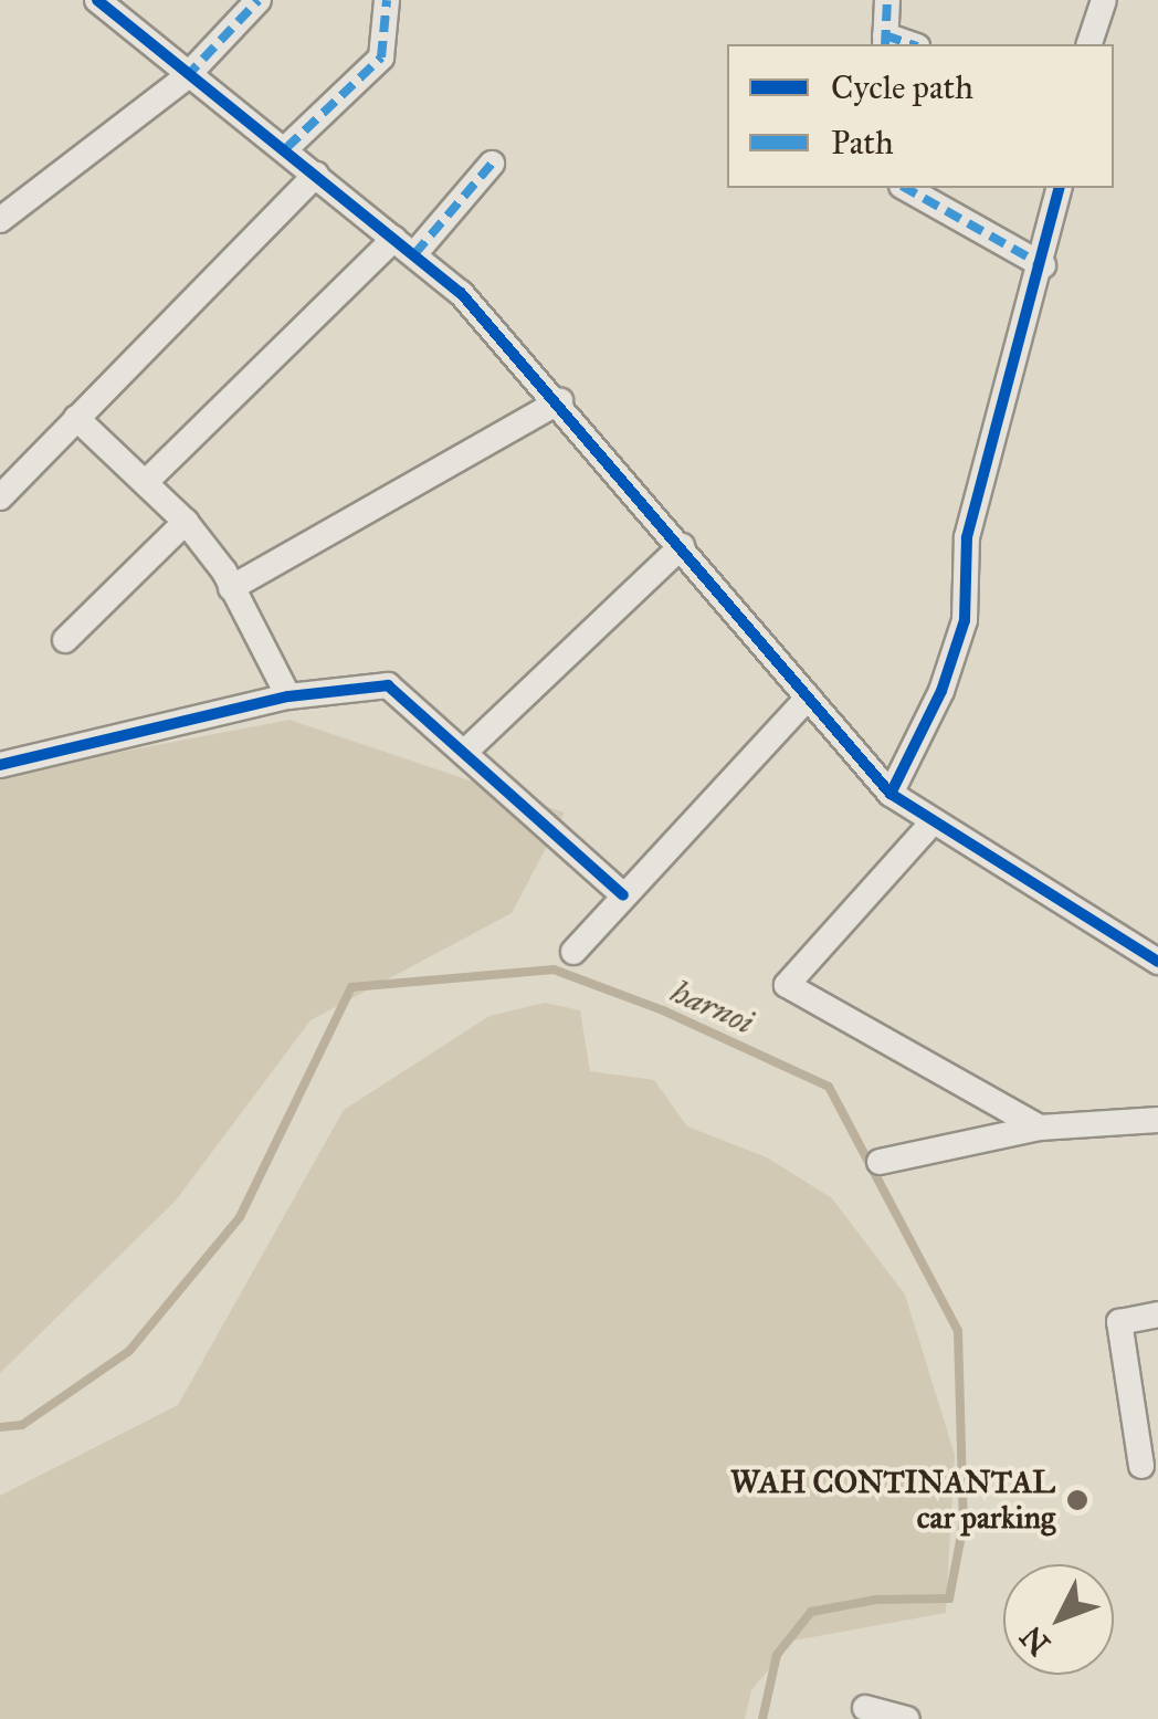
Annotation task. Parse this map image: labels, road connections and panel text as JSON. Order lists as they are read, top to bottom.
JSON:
{
  "water": ["harnoi"],
  "places": ["WAH CONTINANTAL car parking"],
  "legend": ["Cycle path", "Path"],
  "north": "bottom left"
}
